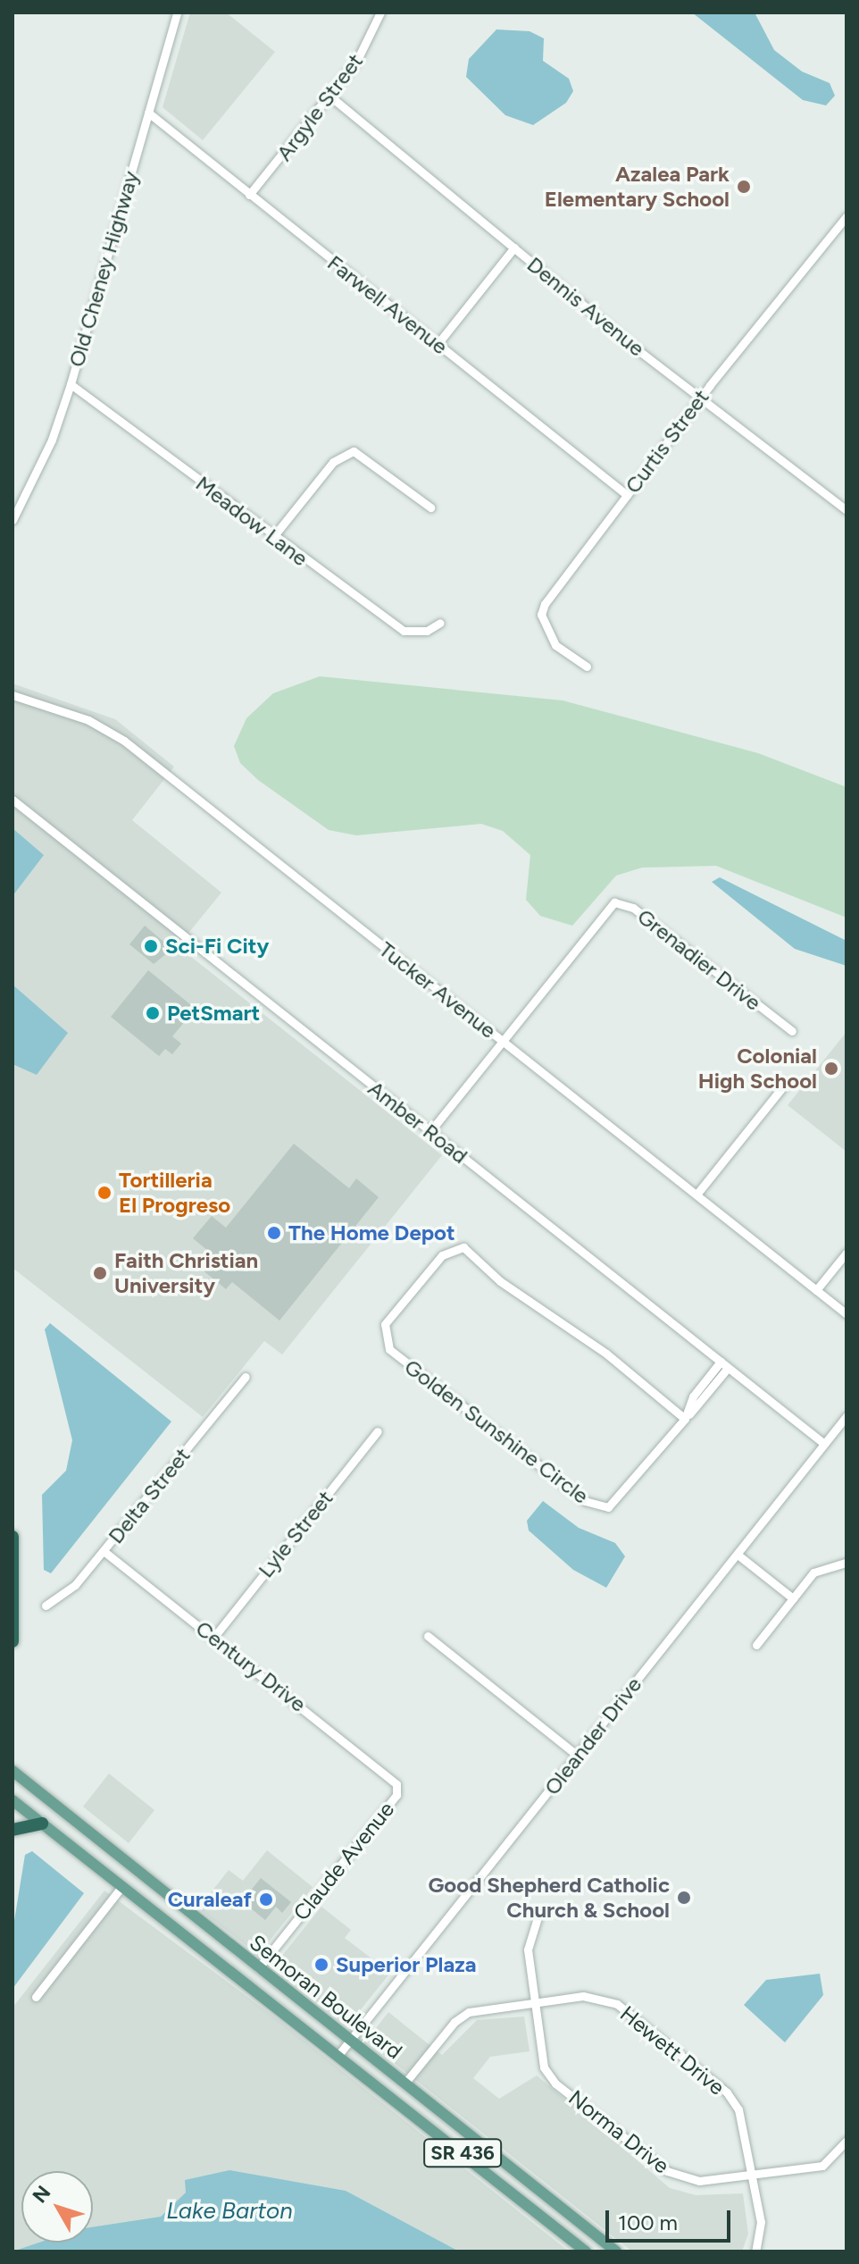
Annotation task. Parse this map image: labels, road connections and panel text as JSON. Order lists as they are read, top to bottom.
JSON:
{
  "streets": {
    "main road": ["Semoran Boulevard", "SR 436"],
    "street": [
      "Argyle Street",
      "Old Cheney Highway",
      "Farwell Avenue",
      "Dennis Avenue",
      "Curtis Street",
      "Meadow Lane",
      "Grenadier Drive",
      "Tucker Avenue",
      "Amber Road",
      "Golden Sunshine Circle",
      "Delta Street",
      "Lyle Street",
      "Century Drive",
      "Oleander Drive",
      "Claude Avenue",
      "Hewett Drive",
      "Norma Drive"
    ]
  },
  "crossings": [
    ["Argyle Street", "Farwell Avenue"],
    ["Argyle Street", "Dennis Avenue"],
    ["Old Cheney Highway", "Farwell Avenue"],
    ["Old Cheney Highway", "Meadow Lane"],
    ["Farwell Avenue", "Curtis Street"],
    ["Dennis Avenue", "Curtis Street"],
    ["Grenadier Drive", "Tucker Avenue"],
    ["Amber Road", "Golden Sunshine Circle"],
    ["Amber Road", "Oleander Drive"],
    ["Delta Street", "Century Drive"],
    ["Lyle Street", "Century Drive"],
    ["Century Drive", "Claude Avenue"],
    ["Oleander Drive", "Semoran Boulevard"],
    ["Claude Avenue", "Semoran Boulevard"],
    ["Semoran Boulevard", "Hewett Drive"],
    ["Hewett Drive", "Norma Drive"]
  ],
  "water": ["Lake Barton"],
  "places": [
    "Azalea Park Elementary School",
    "Sci-Fi City",
    "PetSmart",
    "Colonial High School",
    "Tortilleria El Progreso",
    "The Home Depot",
    "Faith Christian University",
    "Good Shepherd Catholic Church & School",
    "Curaleaf",
    "Superior Plaza"
  ],
  "scale_bar": "100 m",
  "north": "top left"
}
